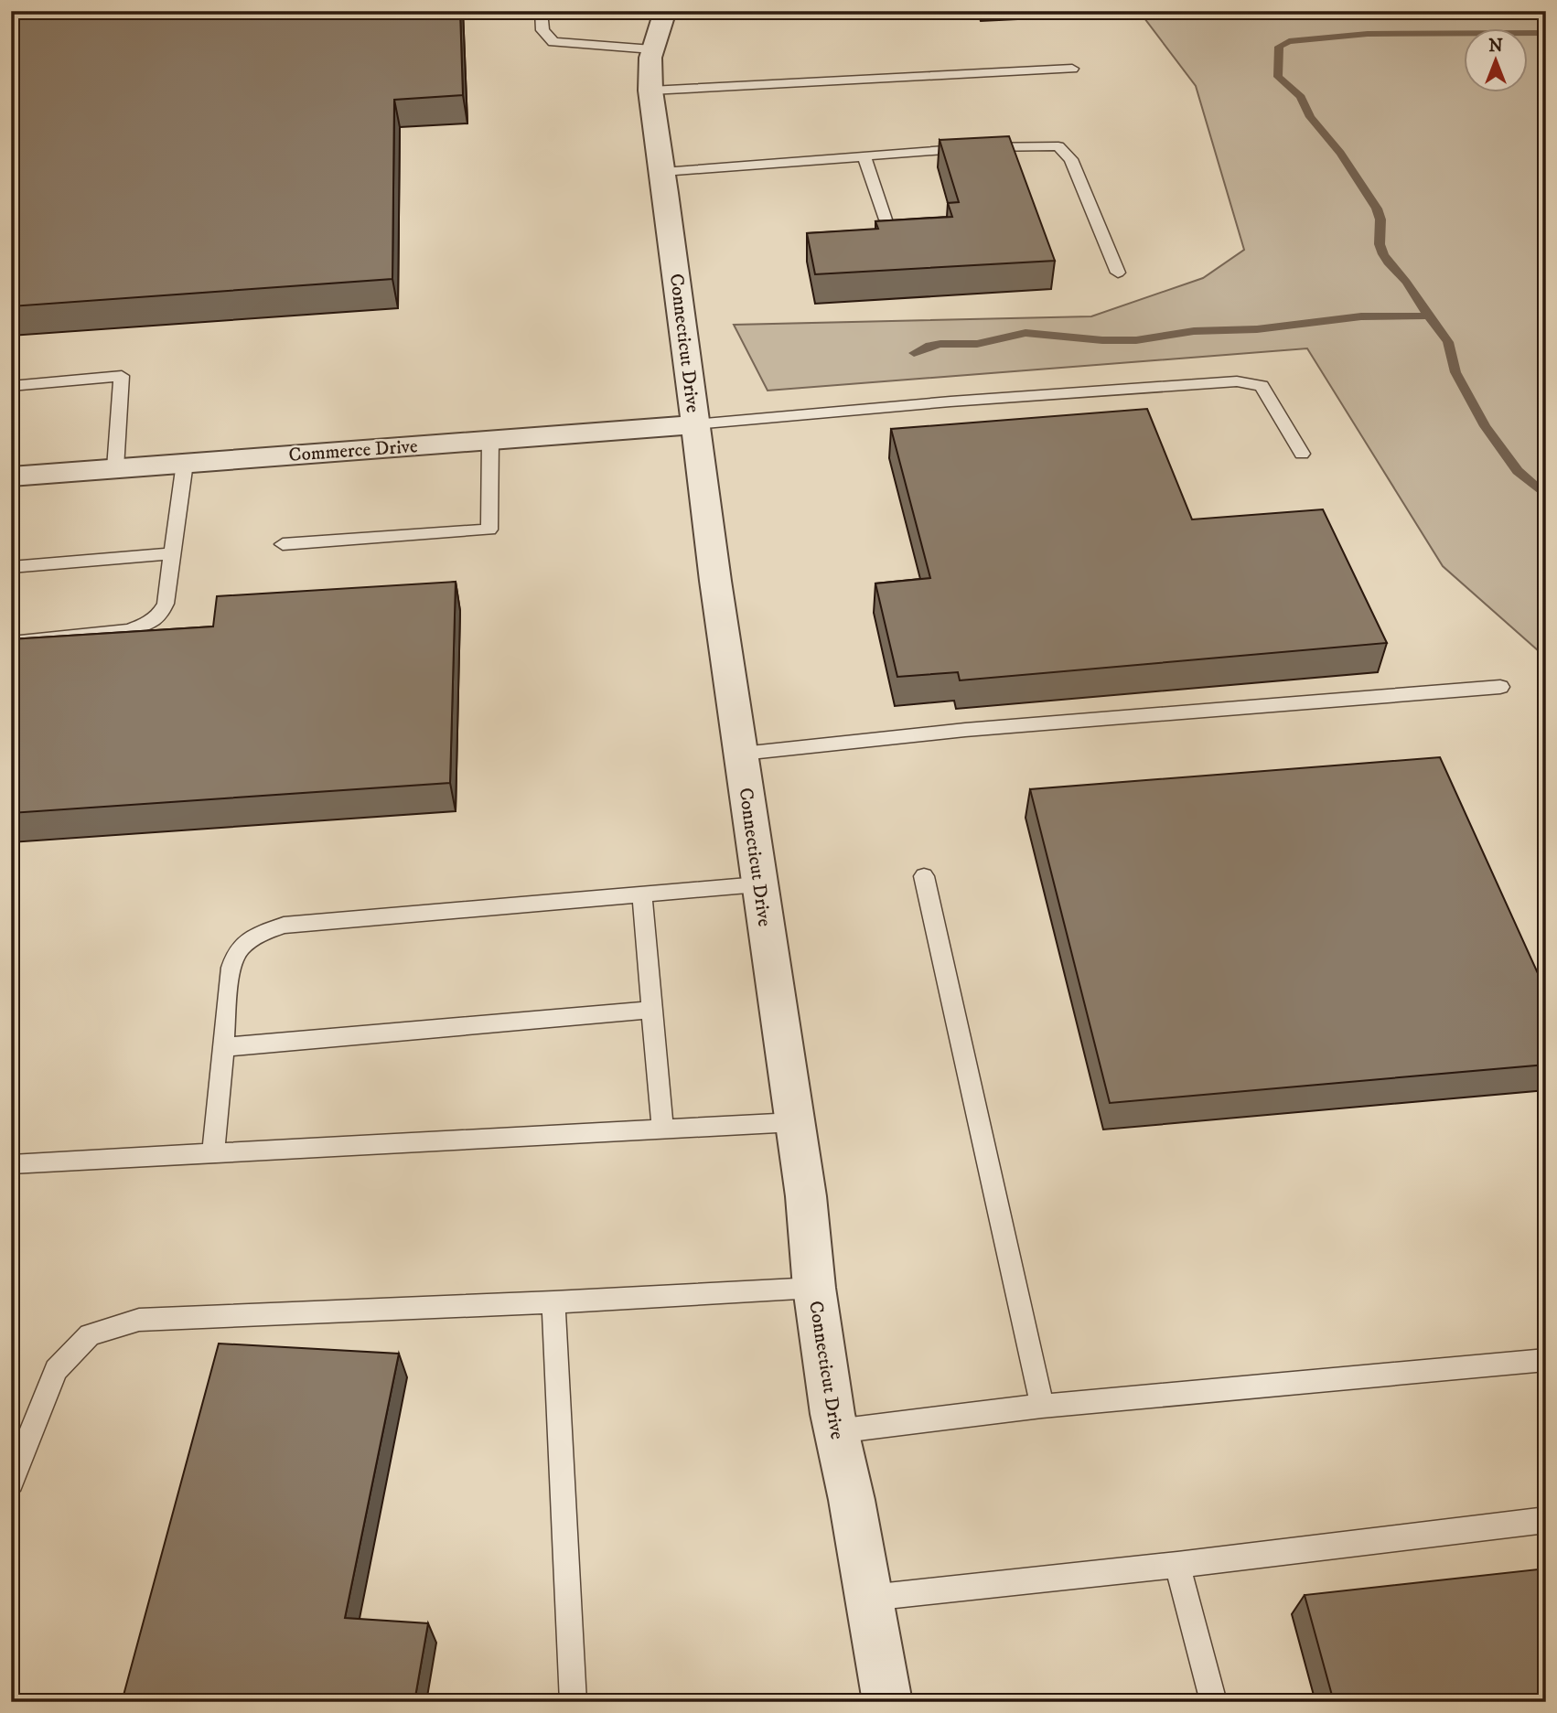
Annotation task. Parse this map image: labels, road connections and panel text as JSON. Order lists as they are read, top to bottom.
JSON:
{
  "streets": {
    "street": ["Connecticut Drive", "Commerce Drive"]
  },
  "crossings": [
    ["Connecticut Drive", "Commerce Drive"]
  ],
  "north": "top"
}
